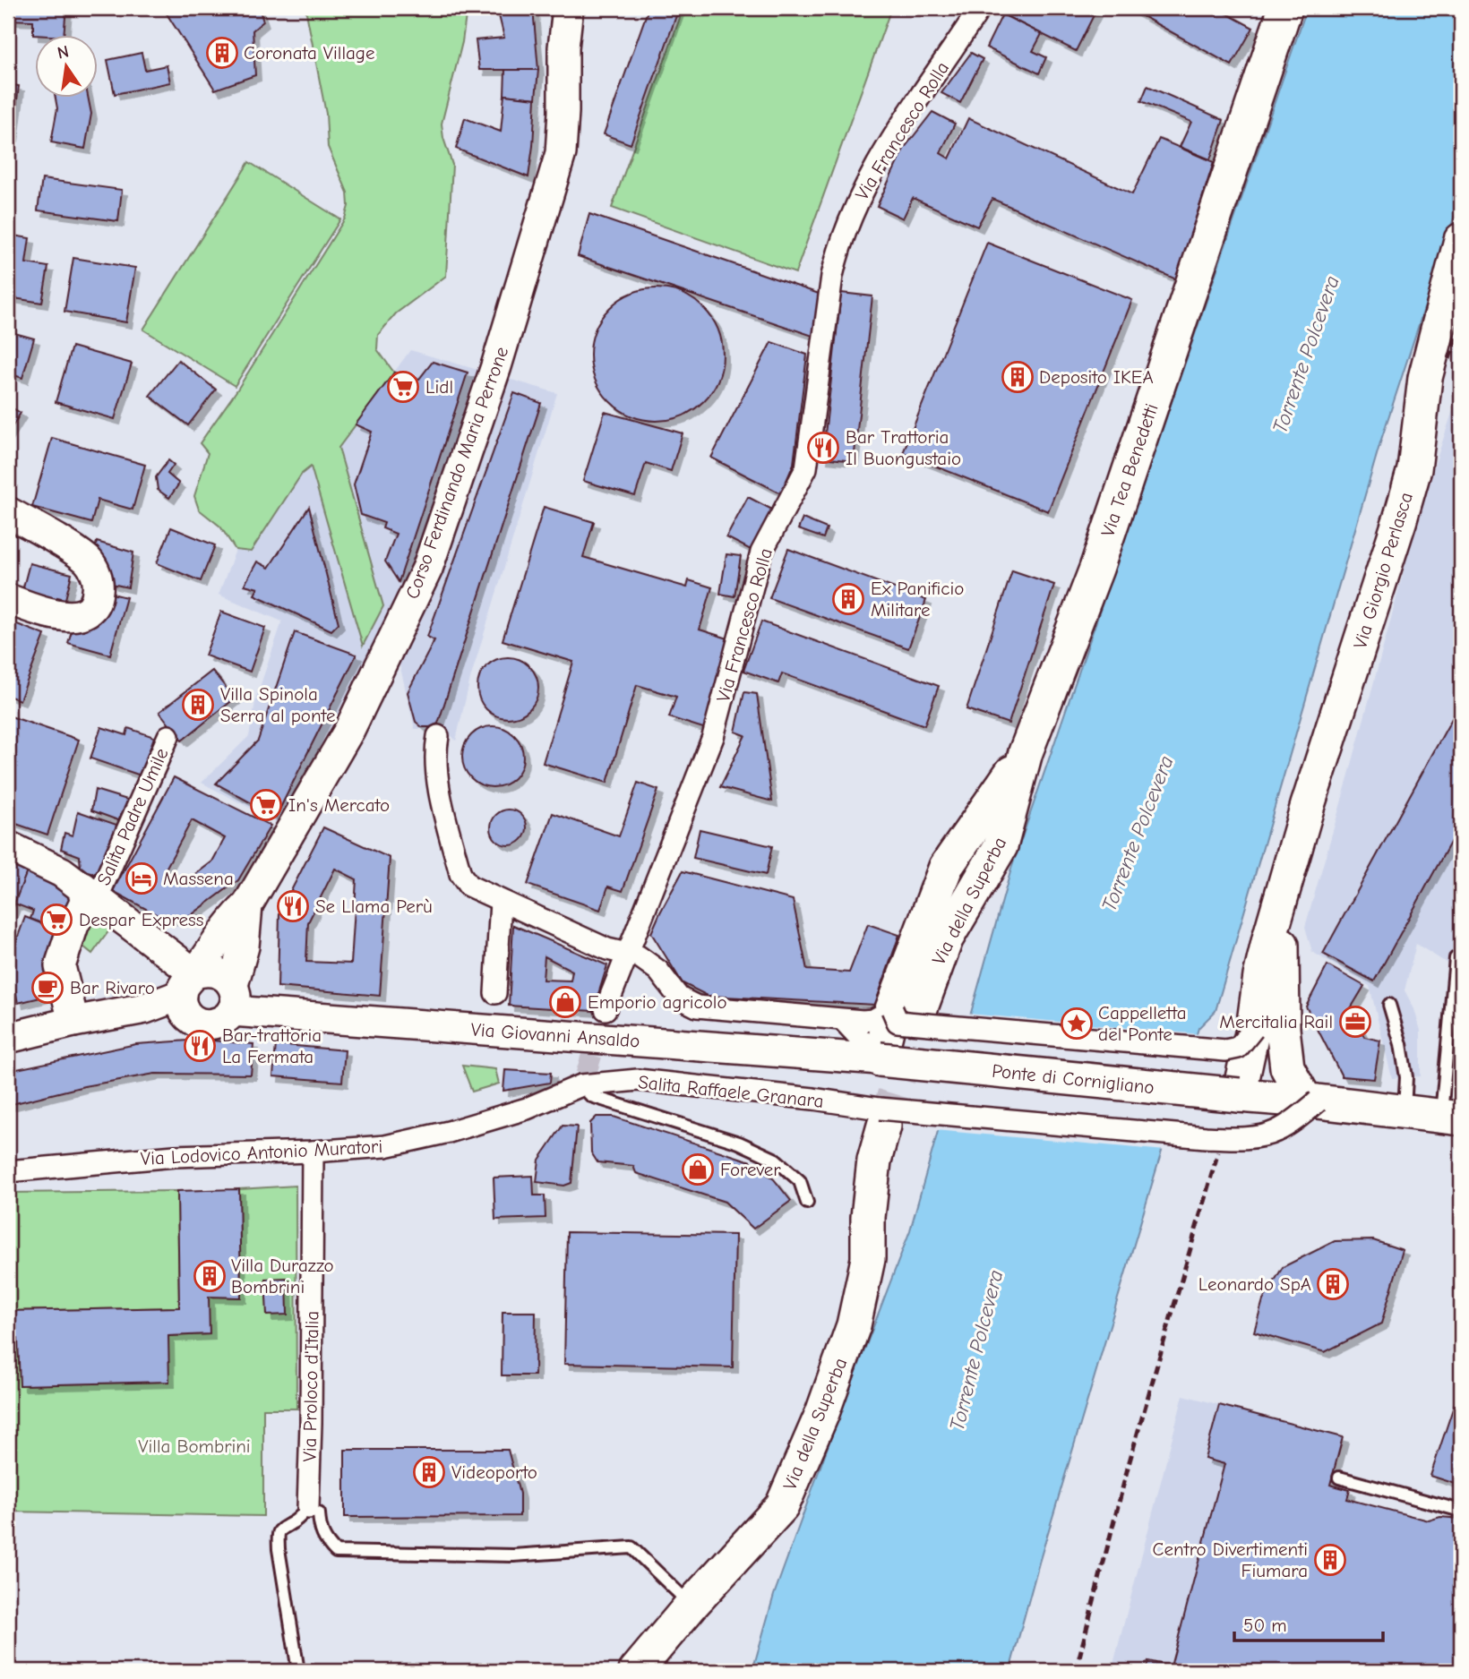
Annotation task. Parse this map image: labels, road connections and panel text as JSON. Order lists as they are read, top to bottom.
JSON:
{
  "streets": {
    "main road": [
      "Via Tea Benedetti",
      "Corso Ferdinando Maria Perrone",
      "Via Giorgio Perlasca",
      "Via della Superba",
      "Via Giovanni Ansaldo",
      "Ponte di Cornigliano"
    ],
    "street": [
      "Via Francesco Rolla",
      "Salita Padre Umile",
      "Salita Raffaele Granara",
      "Via Lodovico Antonio Muratori",
      "Via Proloco d'Italia"
    ]
  },
  "crossings": [
    ["Via Tea Benedetti", "Ponte di Cornigliano"],
    ["Corso Ferdinando Maria Perrone", "Via Giovanni Ansaldo"],
    ["Via Giorgio Perlasca", "Ponte di Cornigliano"],
    ["Via della Superba", "Salita Raffaele Granara"],
    ["Via Giovanni Ansaldo", "Ponte di Cornigliano"],
    ["Salita Raffaele Granara", "Via Lodovico Antonio Muratori"],
    ["Via Lodovico Antonio Muratori", "Via Proloco d'Italia"]
  ],
  "water": ["Torrente Polcevera"],
  "parks": ["Villa Bombrini"],
  "places": {
    "building": [
      "Coronata Village",
      "Deposito IKEA",
      "Ex Panificio Militare",
      "Villa Spinola Serra al ponte",
      "Villa Durazzo Bombrini",
      "Leonardo SpA",
      "Videoporto",
      "Centro Divertimenti Fiumara"
    ],
    "supermarket": ["Lidl", "In's Mercato", "Despar Express"],
    "restaurant": ["Bar Trattoria Il Buongustaio", "Se Llama Perù", "Bar-trattoria La Fermata"],
    "hotel": ["Massena"],
    "cafe": ["Bar Rivaro"],
    "shop": ["Emporio agricolo", "Forever"],
    "office": ["Mercitalia Rail"],
    "place": ["Cappelletta del Ponte"]
  },
  "scale_bar": "50 m",
  "north": "top"
}
